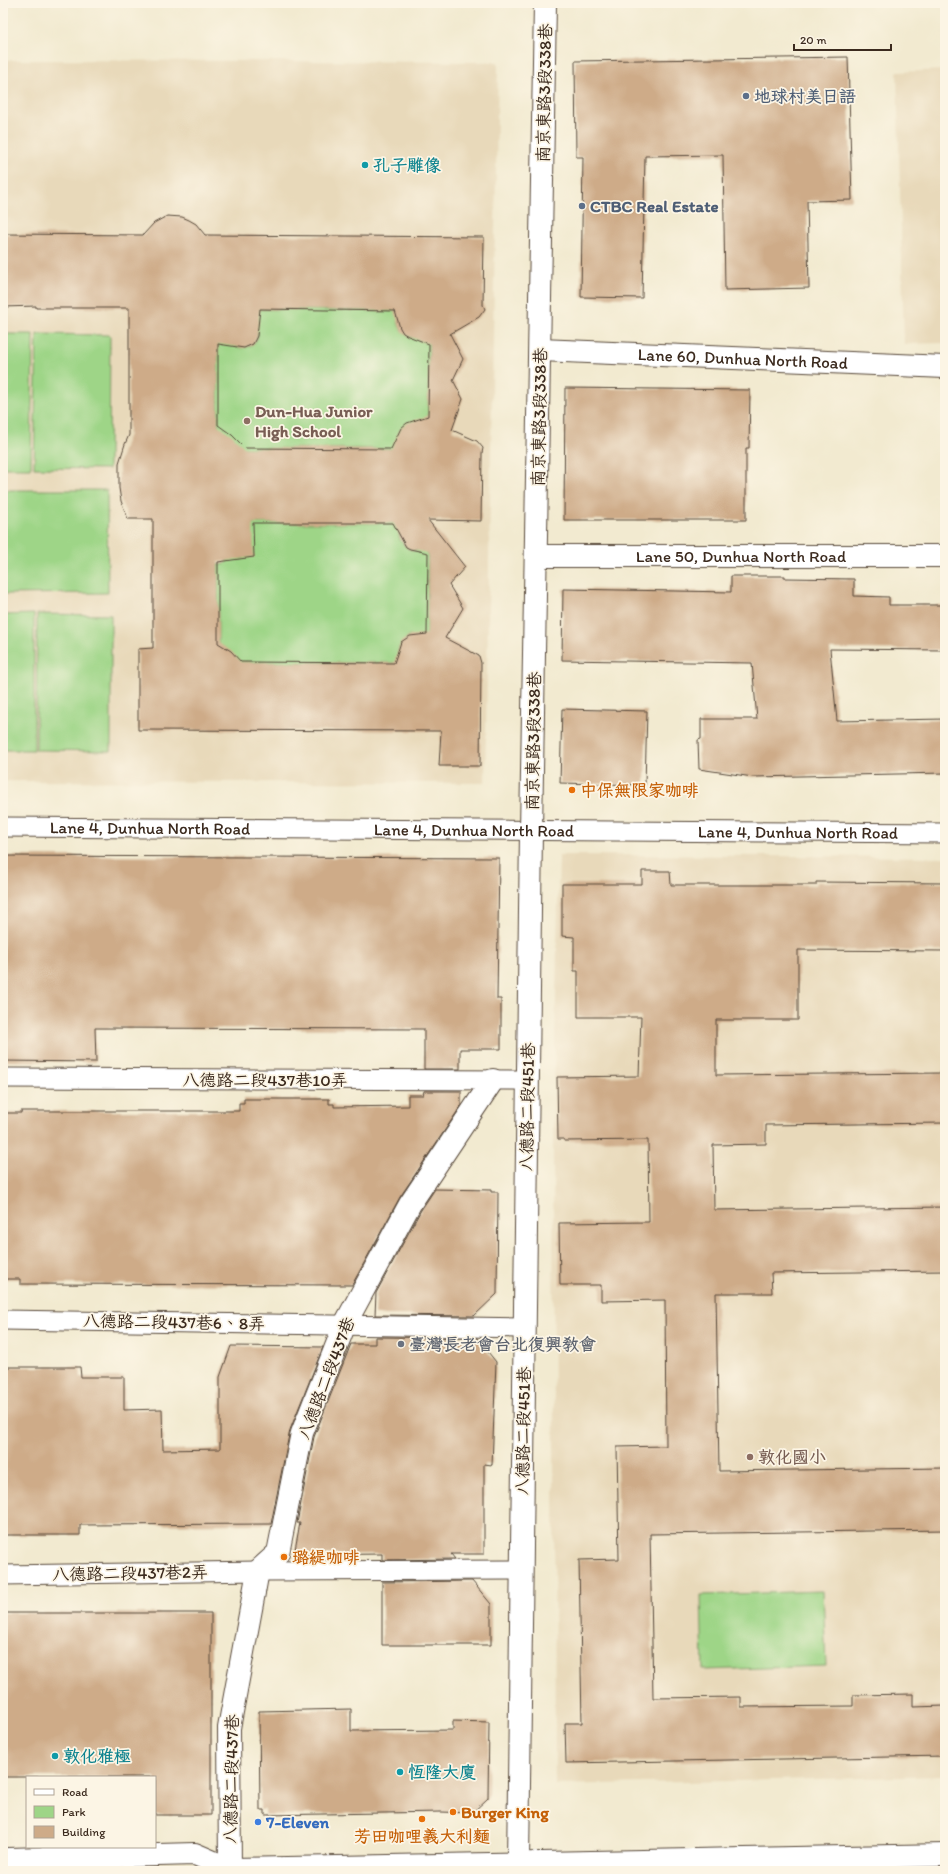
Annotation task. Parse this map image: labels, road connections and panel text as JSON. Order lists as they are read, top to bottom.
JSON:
{
  "streets": {
    "street": [
      "南京東路3段338巷",
      "Lane 60, Dunhua North Road",
      "Lane 50, Dunhua North Road",
      "八德路二段451巷",
      "八德路二段437巷"
    ],
    "lane": [
      "Lane 4, Dunhua North Road",
      "八德路二段437巷10弄",
      "八德路二段437巷6、8弄",
      "八德路二段437巷2弄"
    ]
  },
  "crossings": [
    ["南京東路3段338巷", "Lane 60, Dunhua North Road"],
    ["南京東路3段338巷", "Lane 50, Dunhua North Road"],
    ["南京東路3段338巷", "Lane 4, Dunhua North Road"],
    ["南京東路3段338巷", "八德路二段451巷"],
    ["Lane 4, Dunhua North Road", "八德路二段451巷"],
    ["八德路二段437巷10弄", "八德路二段451巷"],
    ["八德路二段437巷10弄", "八德路二段437巷"],
    ["八德路二段451巷", "八德路二段437巷6、8弄"],
    ["八德路二段451巷", "八德路二段437巷2弄"],
    ["八德路二段437巷6、8弄", "八德路二段437巷"],
    ["八德路二段437巷", "八德路二段437巷2弄"]
  ],
  "places": [
    "地球村美日語",
    "孔子雕像",
    "CTBC Real Estate",
    "Dun-Hua Junior High School",
    "中保無限家咖啡",
    "臺灣長老會台北復興教會",
    "敦化國小",
    "璐緹咖啡",
    "敦化雅極",
    "恆隆大廈",
    "Burger King",
    "芳田咖哩義大利麵",
    "7-Eleven"
  ],
  "legend": ["Road", "Park", "Building"],
  "scale_bar": "20 m"
}
